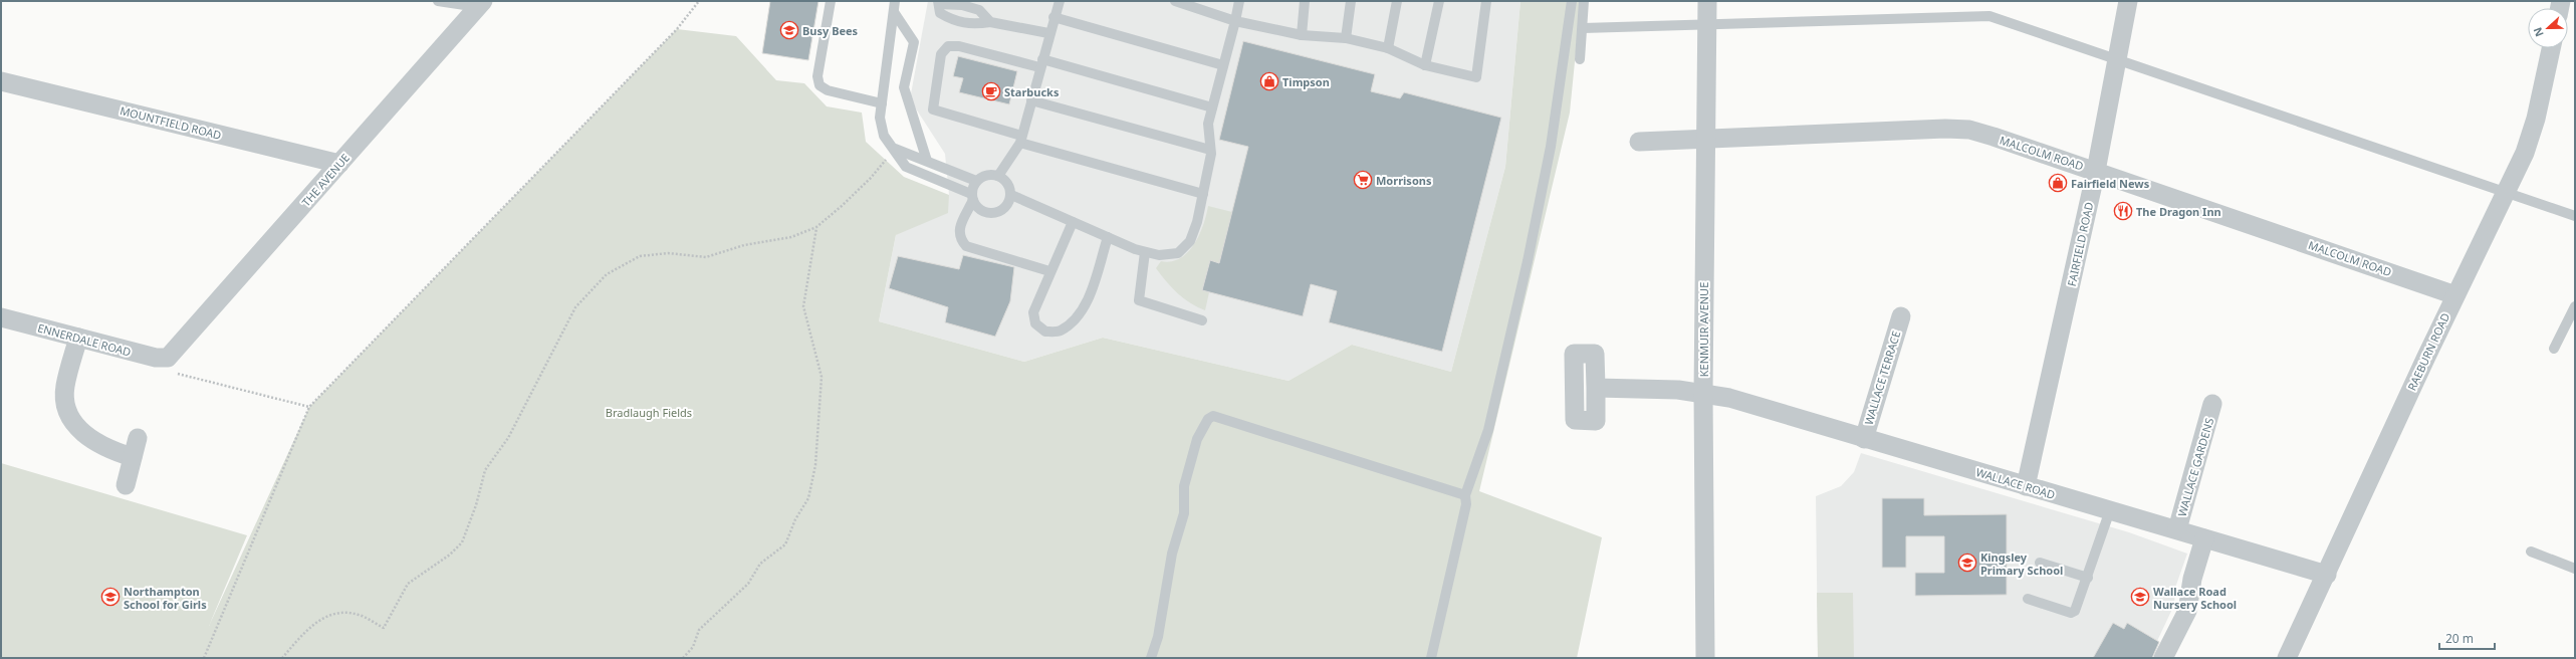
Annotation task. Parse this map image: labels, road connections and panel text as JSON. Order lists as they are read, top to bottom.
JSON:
{
  "streets": {
    "street": [
      "MOUNTFIELD ROAD",
      "MALCOLM ROAD",
      "THE AVENUE",
      "FAIRFIELD ROAD",
      "KENMUIR AVENUE",
      "ENNERDALE ROAD",
      "RAEBURN ROAD",
      "WALLACE TERRACE",
      "WALLACE GARDENS",
      "WALLACE ROAD"
    ]
  },
  "crossings": [
    ["MOUNTFIELD ROAD", "THE AVENUE"],
    ["MALCOLM ROAD", "FAIRFIELD ROAD"],
    ["MALCOLM ROAD", "KENMUIR AVENUE"],
    ["MALCOLM ROAD", "RAEBURN ROAD"],
    ["THE AVENUE", "ENNERDALE ROAD"],
    ["FAIRFIELD ROAD", "WALLACE ROAD"],
    ["KENMUIR AVENUE", "WALLACE ROAD"],
    ["RAEBURN ROAD", "WALLACE ROAD"],
    ["WALLACE TERRACE", "WALLACE ROAD"],
    ["WALLACE GARDENS", "WALLACE ROAD"]
  ],
  "parks": ["Bradlaugh Fields"],
  "places": {
    "school or university": [
      "Busy Bees",
      "Kingsley Primary School",
      "Northampton School for Girls",
      "Wallace Road Nursery School"
    ],
    "shop": ["Timpson", "Fairfield News"],
    "cafe": ["Starbucks"],
    "supermarket": ["Morrisons"],
    "restaurant": ["The Dragon Inn"]
  },
  "scale_bar": "20 m",
  "north": "left"
}
